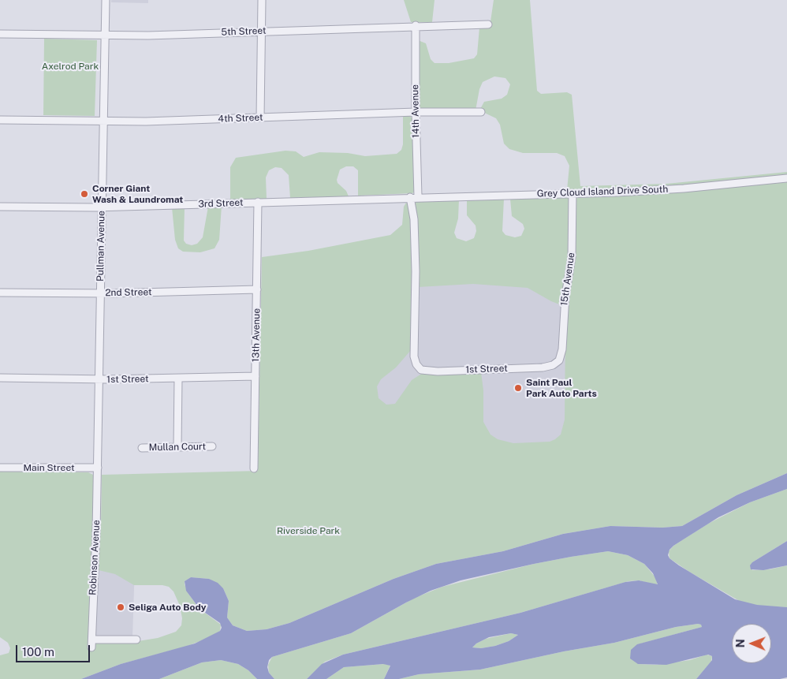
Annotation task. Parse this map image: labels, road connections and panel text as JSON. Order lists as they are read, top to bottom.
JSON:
{
  "streets": {
    "street": [
      "5th Street",
      "14th Avenue",
      "4th Street",
      "Grey Cloud Island Drive South",
      "3rd Street",
      "Pullman Avenue",
      "15th Avenue",
      "2nd Street",
      "13th Avenue",
      "1st Street",
      "Mullan Court",
      "Main Street",
      "Robinson Avenue"
    ]
  },
  "crossings": [
    ["5th Street", "14th Avenue"],
    ["5th Street", "Pullman Avenue"],
    ["14th Avenue", "4th Street"],
    ["14th Avenue", "Grey Cloud Island Drive South"],
    ["14th Avenue", "3rd Street"],
    ["4th Street", "Pullman Avenue"],
    ["Grey Cloud Island Drive South", "3rd Street"],
    ["Grey Cloud Island Drive South", "15th Avenue"],
    ["3rd Street", "Pullman Avenue"],
    ["3rd Street", "13th Avenue"],
    ["3rd Street", "1st Street"],
    ["Pullman Avenue", "2nd Street"],
    ["Pullman Avenue", "1st Street"],
    ["Pullman Avenue", "Main Street"],
    ["Pullman Avenue", "Robinson Avenue"],
    ["15th Avenue", "1st Street"],
    ["2nd Street", "13th Avenue"],
    ["13th Avenue", "1st Street"],
    ["Main Street", "Robinson Avenue"]
  ],
  "parks": ["Axelrod Park", "Riverside Park"],
  "places": ["Corner Giant Wash & Laundromat", "Saint Paul Park Auto Parts", "Seliga Auto Body"],
  "scale_bar": "100 m",
  "north": "left"
}
